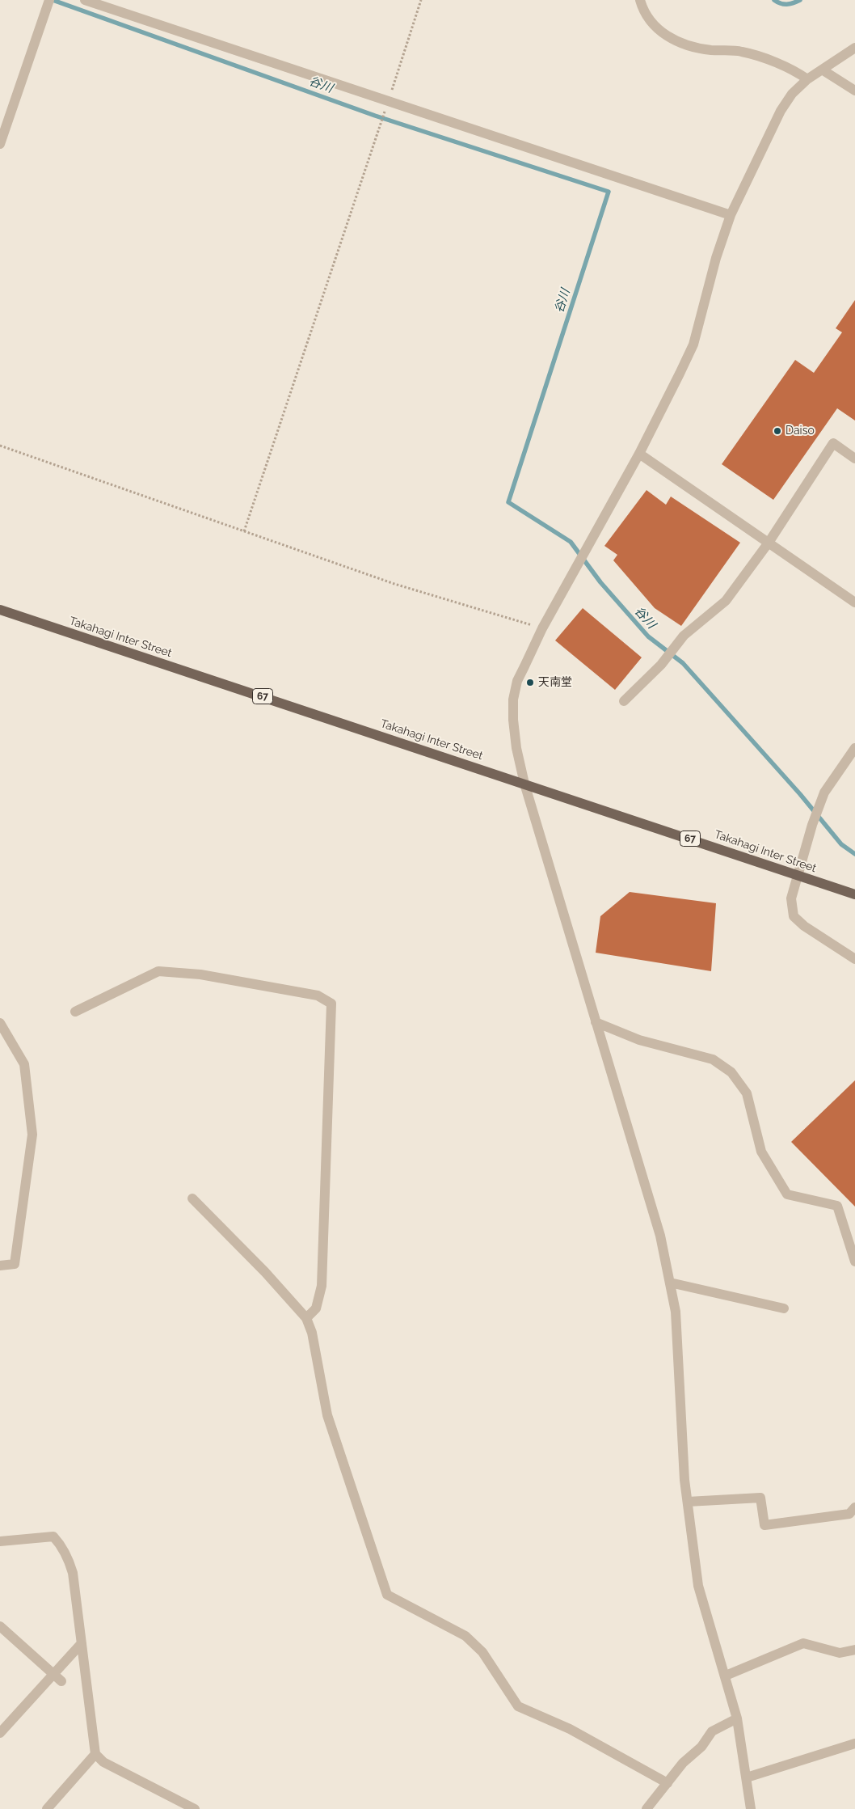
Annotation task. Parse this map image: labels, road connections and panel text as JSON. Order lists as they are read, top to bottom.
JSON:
{
  "streets": {
    "main road": ["Takahagi Inter Street", "67"]
  },
  "water": ["谷川"],
  "places": ["Daiso", "天南堂"]
}
